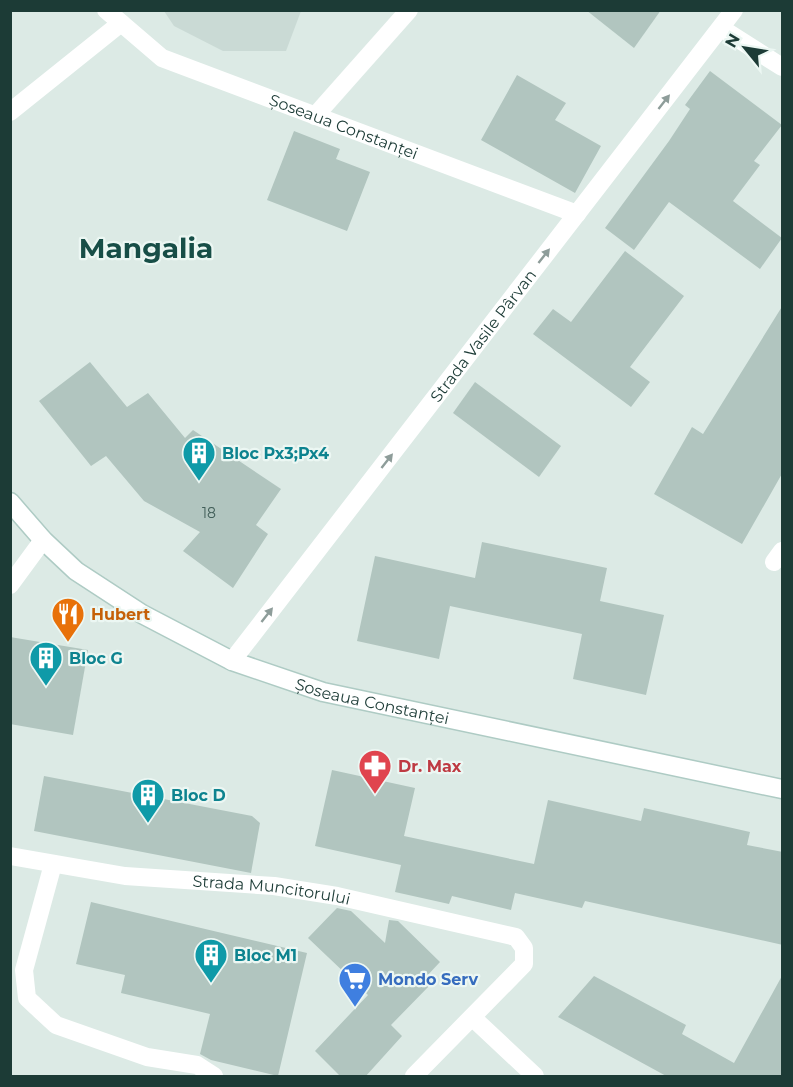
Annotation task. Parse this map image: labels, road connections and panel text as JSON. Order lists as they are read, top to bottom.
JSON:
{
  "streets": {
    "street": ["Șoseaua Constanței", "Strada Vasile Pârvan", "Strada Muncitorului"]
  },
  "crossings": [
    ["Șoseaua Constanței", "Strada Vasile Pârvan"]
  ],
  "one_way": ["Strada Vasile Pârvan"],
  "districts": ["Mangalia"],
  "places": {
    "building": [
      "Bloc Px3;Px4",
      "Bloc G",
      "Bloc D",
      "Bloc M1"
    ],
    "restaurant": ["Hubert"],
    "pharmacy": ["Dr. Max"],
    "supermarket": ["Mondo Serv"]
  },
  "house_numbers": ["18"],
  "north": "top left"
}
